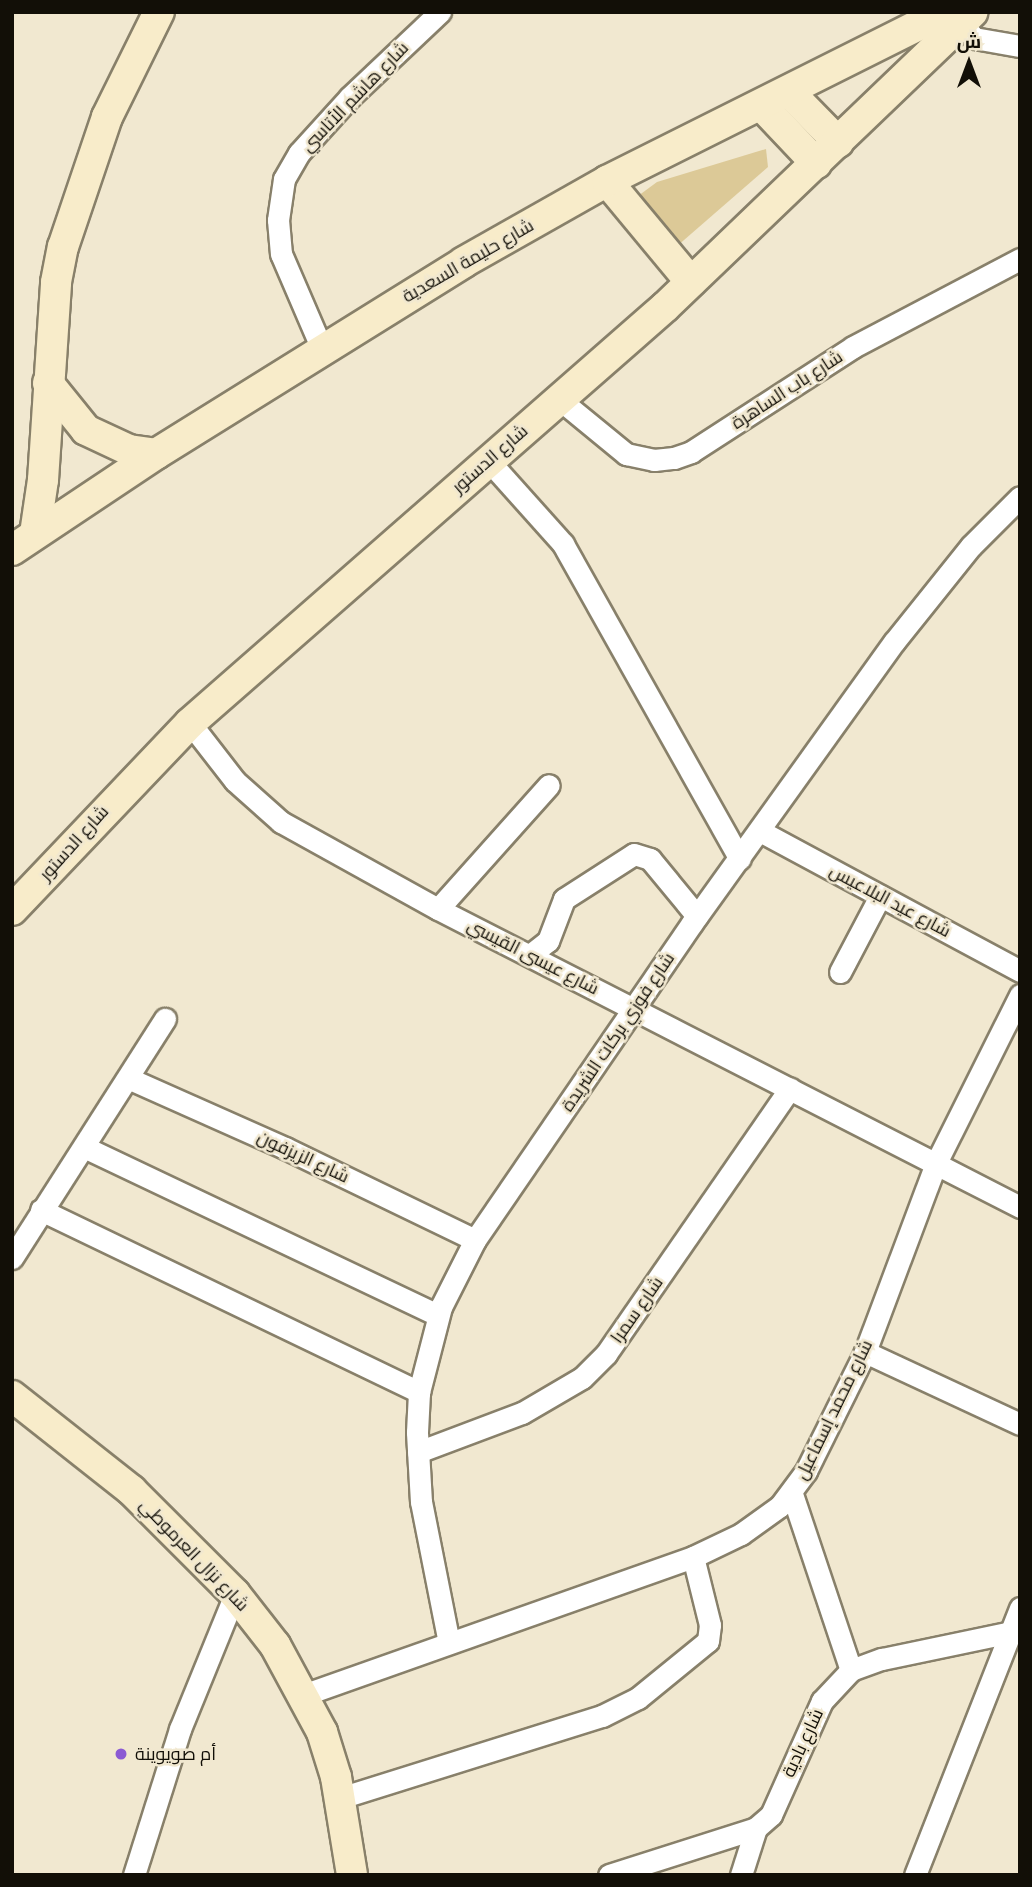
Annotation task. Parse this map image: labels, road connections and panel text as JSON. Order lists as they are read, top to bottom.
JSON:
{
  "streets": {
    "street": [
      "شارع هاشم الأتاسي",
      "شارع حليمة السعدية",
      "شارع باب الساهرة",
      "شارع الدستور",
      "شارع عيد البلاعيس",
      "شارع عيسى القيسي",
      "شارع فوزي بركات الشريدة",
      "شارع الزيزفون",
      "شارع سمرا",
      "شارع محمد إسماعيل",
      "شارع نزال العرموطي",
      "شارع بادية"
    ]
  },
  "crossings": [
    ["شارع هاشم الأتاسي", "شارع حليمة السعدية"],
    ["شارع حليمة السعدية", "شارع الدستور"],
    ["شارع باب الساهرة", "شارع الدستور"],
    ["شارع الدستور", "شارع عيسى القيسي"],
    ["شارع عيد البلاعيس", "شارع فوزي بركات الشريدة"],
    ["شارع عيسى القيسي", "شارع فوزي بركات الشريدة"],
    ["شارع عيسى القيسي", "شارع سمرا"],
    ["شارع عيسى القيسي", "شارع محمد إسماعيل"],
    ["شارع فوزي بركات الشريدة", "شارع الزيزفون"],
    ["شارع فوزي بركات الشريدة", "شارع سمرا"],
    ["شارع فوزي بركات الشريدة", "شارع محمد إسماعيل"],
    ["شارع محمد إسماعيل", "شارع نزال العرموطي"]
  ],
  "places": ["أم صويوينة"],
  "north": "top"
}
